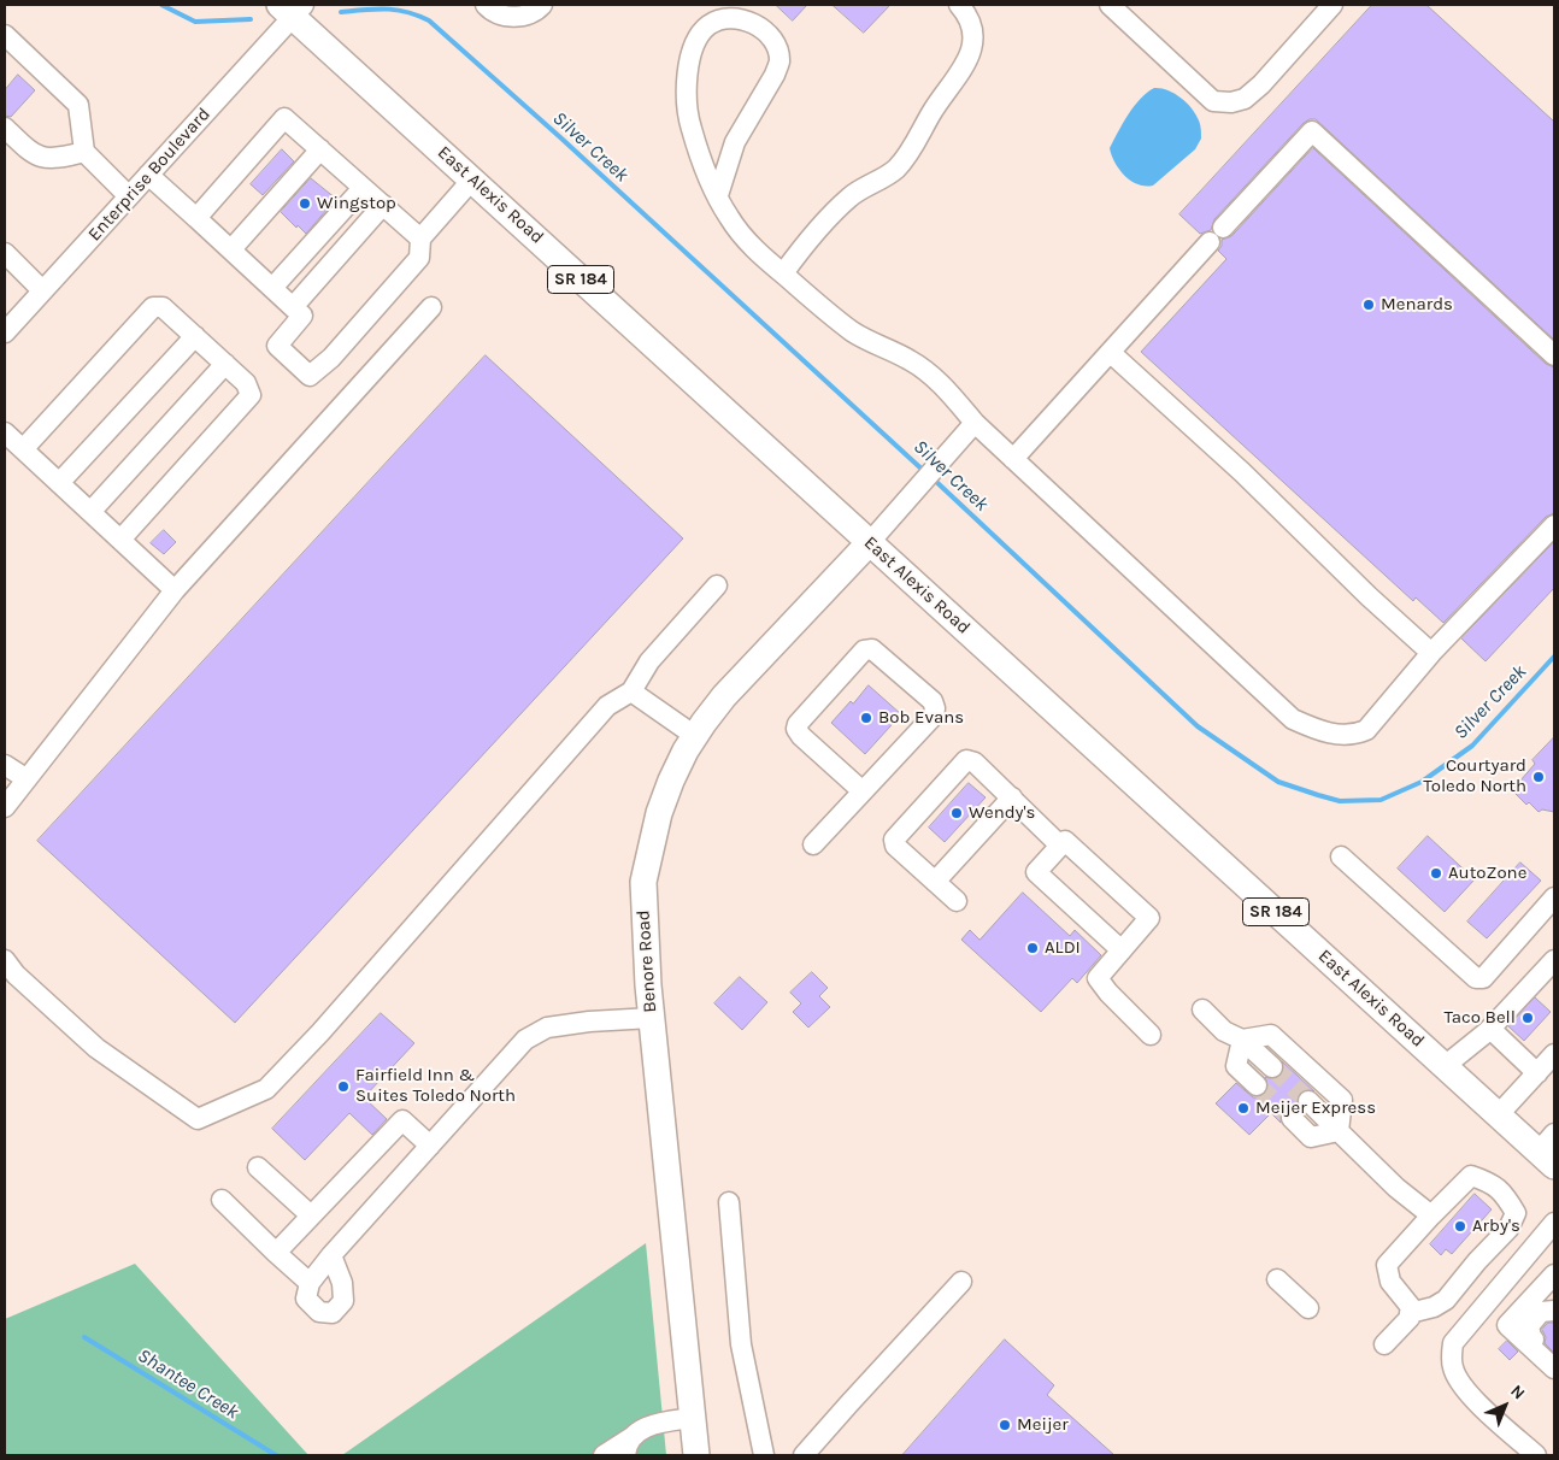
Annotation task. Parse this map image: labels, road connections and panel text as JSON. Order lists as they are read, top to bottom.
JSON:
{
  "streets": {
    "main road": ["East Alexis Road", "SR 184", "Benore Road"],
    "street": ["Enterprise Boulevard"]
  },
  "crossings": [
    ["Enterprise Boulevard", "East Alexis Road"],
    ["East Alexis Road", "Benore Road"]
  ],
  "water": ["Silver Creek", "Shantee Creek"],
  "places": [
    "Wingstop",
    "Menards",
    "Bob Evans",
    "Courtyard Toledo North",
    "Wendy's",
    "AutoZone",
    "ALDI",
    "Taco Bell",
    "Fairfield Inn & Suites Toledo North",
    "Meijer Express",
    "Arby's",
    "Meijer"
  ],
  "north": "top right"
}
